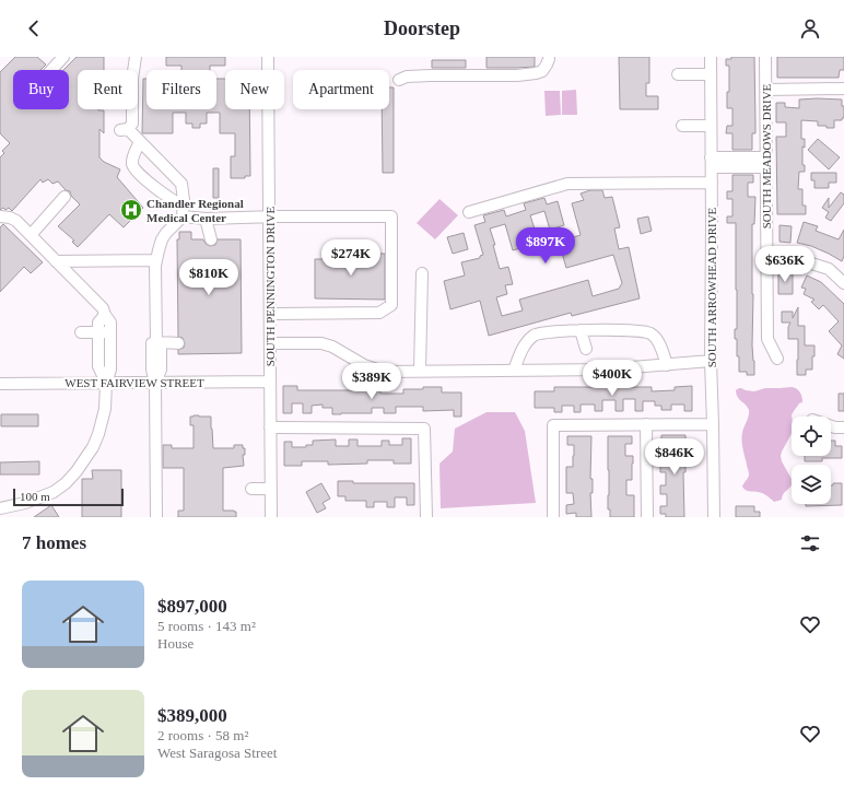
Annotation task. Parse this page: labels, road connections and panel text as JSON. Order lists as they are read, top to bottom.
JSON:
{
  "streets": {
    "street": [
      "SOUTH MEADOWS DRIVE",
      "SOUTH PENNINGTON DRIVE",
      "SOUTH ARROWHEAD DRIVE",
      "WEST FAIRVIEW STREET"
    ]
  },
  "crossings": [
    ["SOUTH PENNINGTON DRIVE", "WEST FAIRVIEW STREET"]
  ],
  "places": {
    "hospital": ["Chandler Regional Medical Center"]
  },
  "scale_bar": "100 m",
  "page": {
    "header": "Doorstep",
    "chip": [
      "Buy",
      "Rent",
      "Filters",
      "New",
      "Apartment"
    ],
    "price": [
      "$897K",
      "$274K",
      "$636K",
      "$810K",
      "$400K",
      "$389K",
      "$846K"
    ],
    "scale": "100 m",
    "heading": "7 homes",
    "list": [
      {
        "name": "$897,000",
        "note": "5 rooms · 143 m² · House"
      },
      {
        "name": "$389,000",
        "note": "2 rooms · 58 m² · West Saragosa Street"
      }
    ]
  }
}
